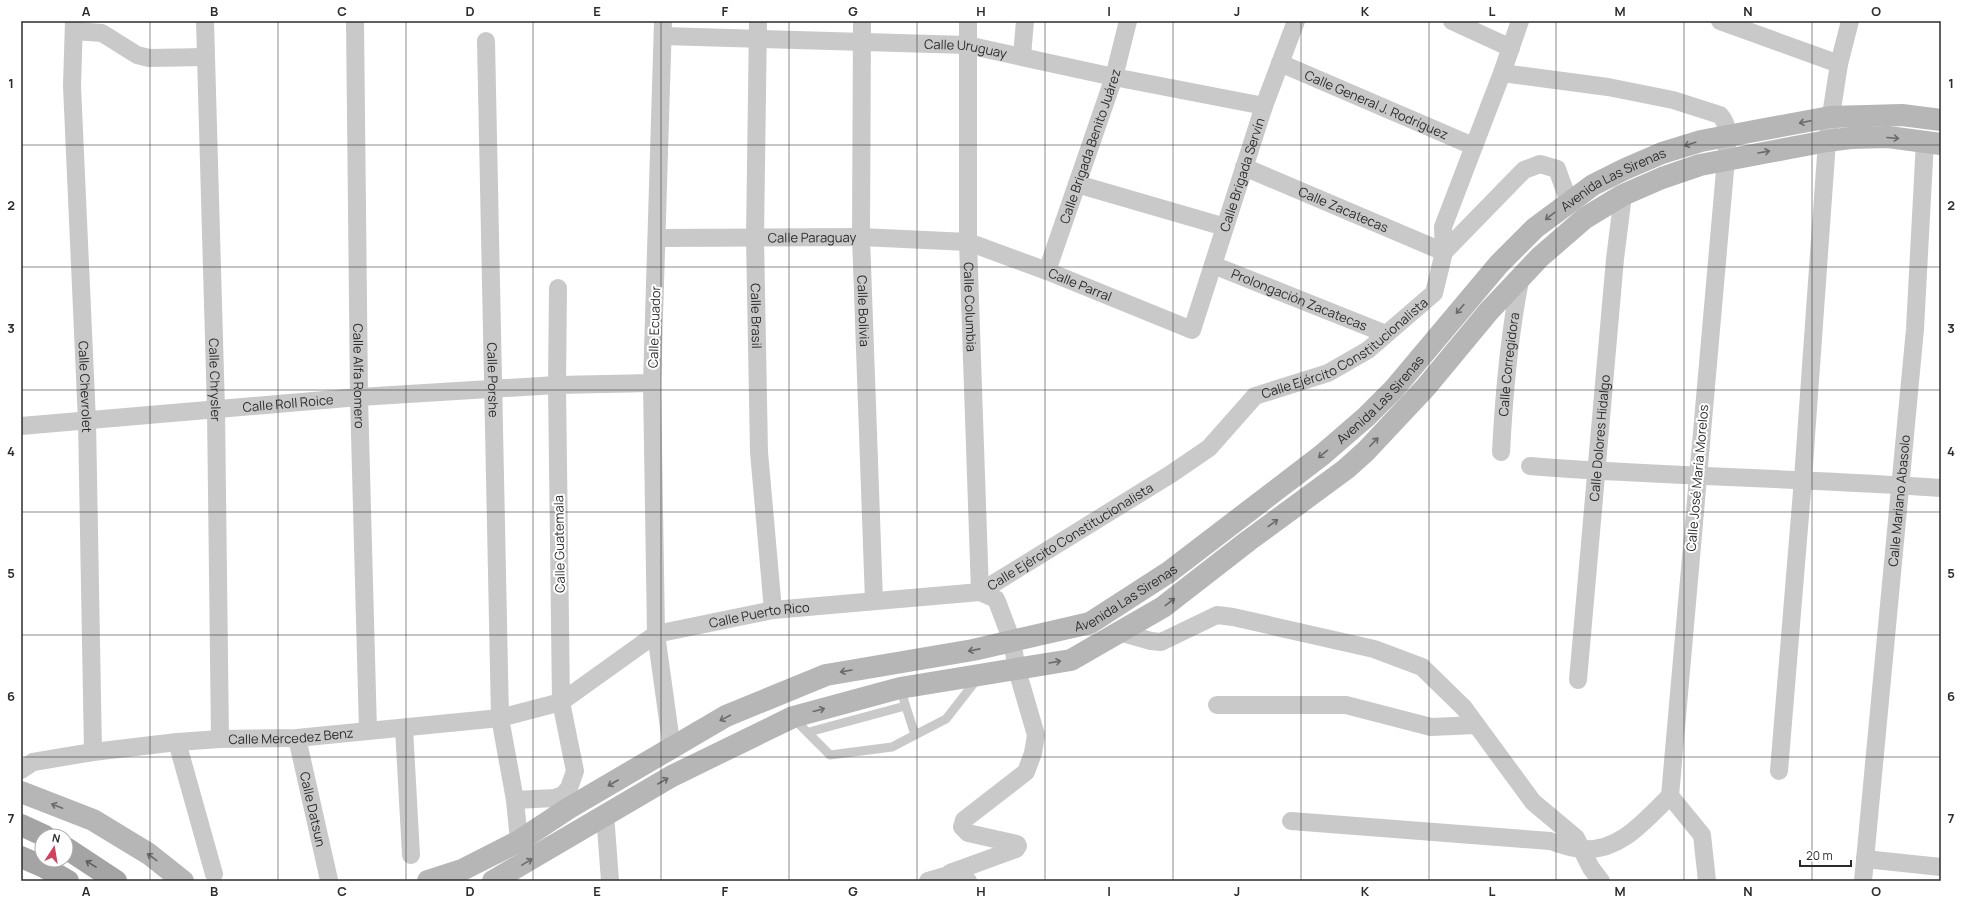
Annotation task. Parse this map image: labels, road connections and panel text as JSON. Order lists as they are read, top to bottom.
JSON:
{
  "streets": {
    "main road": ["Avenida Las Sirenas"],
    "street": [
      "Calle Uruguay",
      "Calle General J. Rodríguez",
      "Calle Brigada Benito Juárez",
      "Calle Brigada Servín",
      "Calle Zacatecas",
      "Calle Paraguay",
      "Calle Parral",
      "Prolongación Zacatecas",
      "Calle Columbia",
      "Calle Bolivia",
      "Calle Brasil",
      "Calle Ecuador",
      "Calle Ejército Constitucionalista",
      "Calle Corregidora",
      "Calle Alfa Romero",
      "Calle Chrysler",
      "Calle Porshe",
      "Calle Chevrolet",
      "Calle Roll Roice",
      "Calle Dolores Hidalgo",
      "Calle José María Morelos",
      "Calle Mariano Abasolo",
      "Calle Guatemala",
      "Calle Puerto Rico",
      "Calle Mercedez Benz",
      "Calle Datsun"
    ]
  },
  "crossings": [
    ["Calle Uruguay", "Calle Brigada Benito Juárez"],
    ["Calle Uruguay", "Calle Brigada Servín"],
    ["Calle Uruguay", "Calle Columbia"],
    ["Calle Uruguay", "Calle Bolivia"],
    ["Calle Uruguay", "Calle Brasil"],
    ["Calle Uruguay", "Calle Ecuador"],
    ["Calle General J. Rodríguez", "Calle Brigada Servín"],
    ["Calle General J. Rodríguez", "Calle Ejército Constitucionalista"],
    ["Calle Brigada Benito Juárez", "Calle Parral"],
    ["Calle Brigada Servín", "Calle Zacatecas"],
    ["Calle Brigada Servín", "Calle Parral"],
    ["Calle Brigada Servín", "Prolongación Zacatecas"],
    ["Avenida Las Sirenas", "Calle Ecuador"],
    ["Avenida Las Sirenas", "Calle Corregidora"],
    ["Avenida Las Sirenas", "Calle Porshe"],
    ["Avenida Las Sirenas", "Calle Dolores Hidalgo"],
    ["Avenida Las Sirenas", "Calle José María Morelos"],
    ["Avenida Las Sirenas", "Calle Mariano Abasolo"],
    ["Avenida Las Sirenas", "Calle Guatemala"],
    ["Calle Zacatecas", "Calle Ejército Constitucionalista"],
    ["Calle Paraguay", "Calle Parral"],
    ["Calle Paraguay", "Calle Columbia"],
    ["Calle Paraguay", "Calle Bolivia"],
    ["Calle Paraguay", "Calle Brasil"],
    ["Calle Paraguay", "Calle Ecuador"],
    ["Calle Parral", "Calle Columbia"],
    ["Prolongación Zacatecas", "Calle Ejército Constitucionalista"],
    ["Calle Columbia", "Calle Ejército Constitucionalista"],
    ["Calle Columbia", "Calle Puerto Rico"],
    ["Calle Bolivia", "Calle Puerto Rico"],
    ["Calle Brasil", "Calle Puerto Rico"],
    ["Calle Ecuador", "Calle Roll Roice"],
    ["Calle Ecuador", "Calle Puerto Rico"],
    ["Calle Ejército Constitucionalista", "Calle Puerto Rico"],
    ["Calle Alfa Romero", "Calle Roll Roice"],
    ["Calle Alfa Romero", "Calle Mercedez Benz"],
    ["Calle Chrysler", "Calle Roll Roice"],
    ["Calle Chrysler", "Calle Mercedez Benz"],
    ["Calle Porshe", "Calle Roll Roice"],
    ["Calle Porshe", "Calle Mercedez Benz"],
    ["Calle Chevrolet", "Calle Roll Roice"],
    ["Calle Chevrolet", "Calle Mercedez Benz"],
    ["Calle Roll Roice", "Calle Guatemala"],
    ["Calle Guatemala", "Calle Puerto Rico"],
    ["Calle Guatemala", "Calle Mercedez Benz"],
    ["Calle Puerto Rico", "Calle Mercedez Benz"],
    ["Calle Mercedez Benz", "Calle Datsun"]
  ],
  "scale_bar": "20 m",
  "north": "top",
  "grid": {
    "columns": [
      "A",
      "B",
      "C",
      "D",
      "E",
      "F",
      "G",
      "H",
      "I",
      "J",
      "K",
      "L",
      "M",
      "N",
      "O"
    ],
    "rows": [
      "1",
      "2",
      "3",
      "4",
      "5",
      "6",
      "7"
    ]
  }
}
